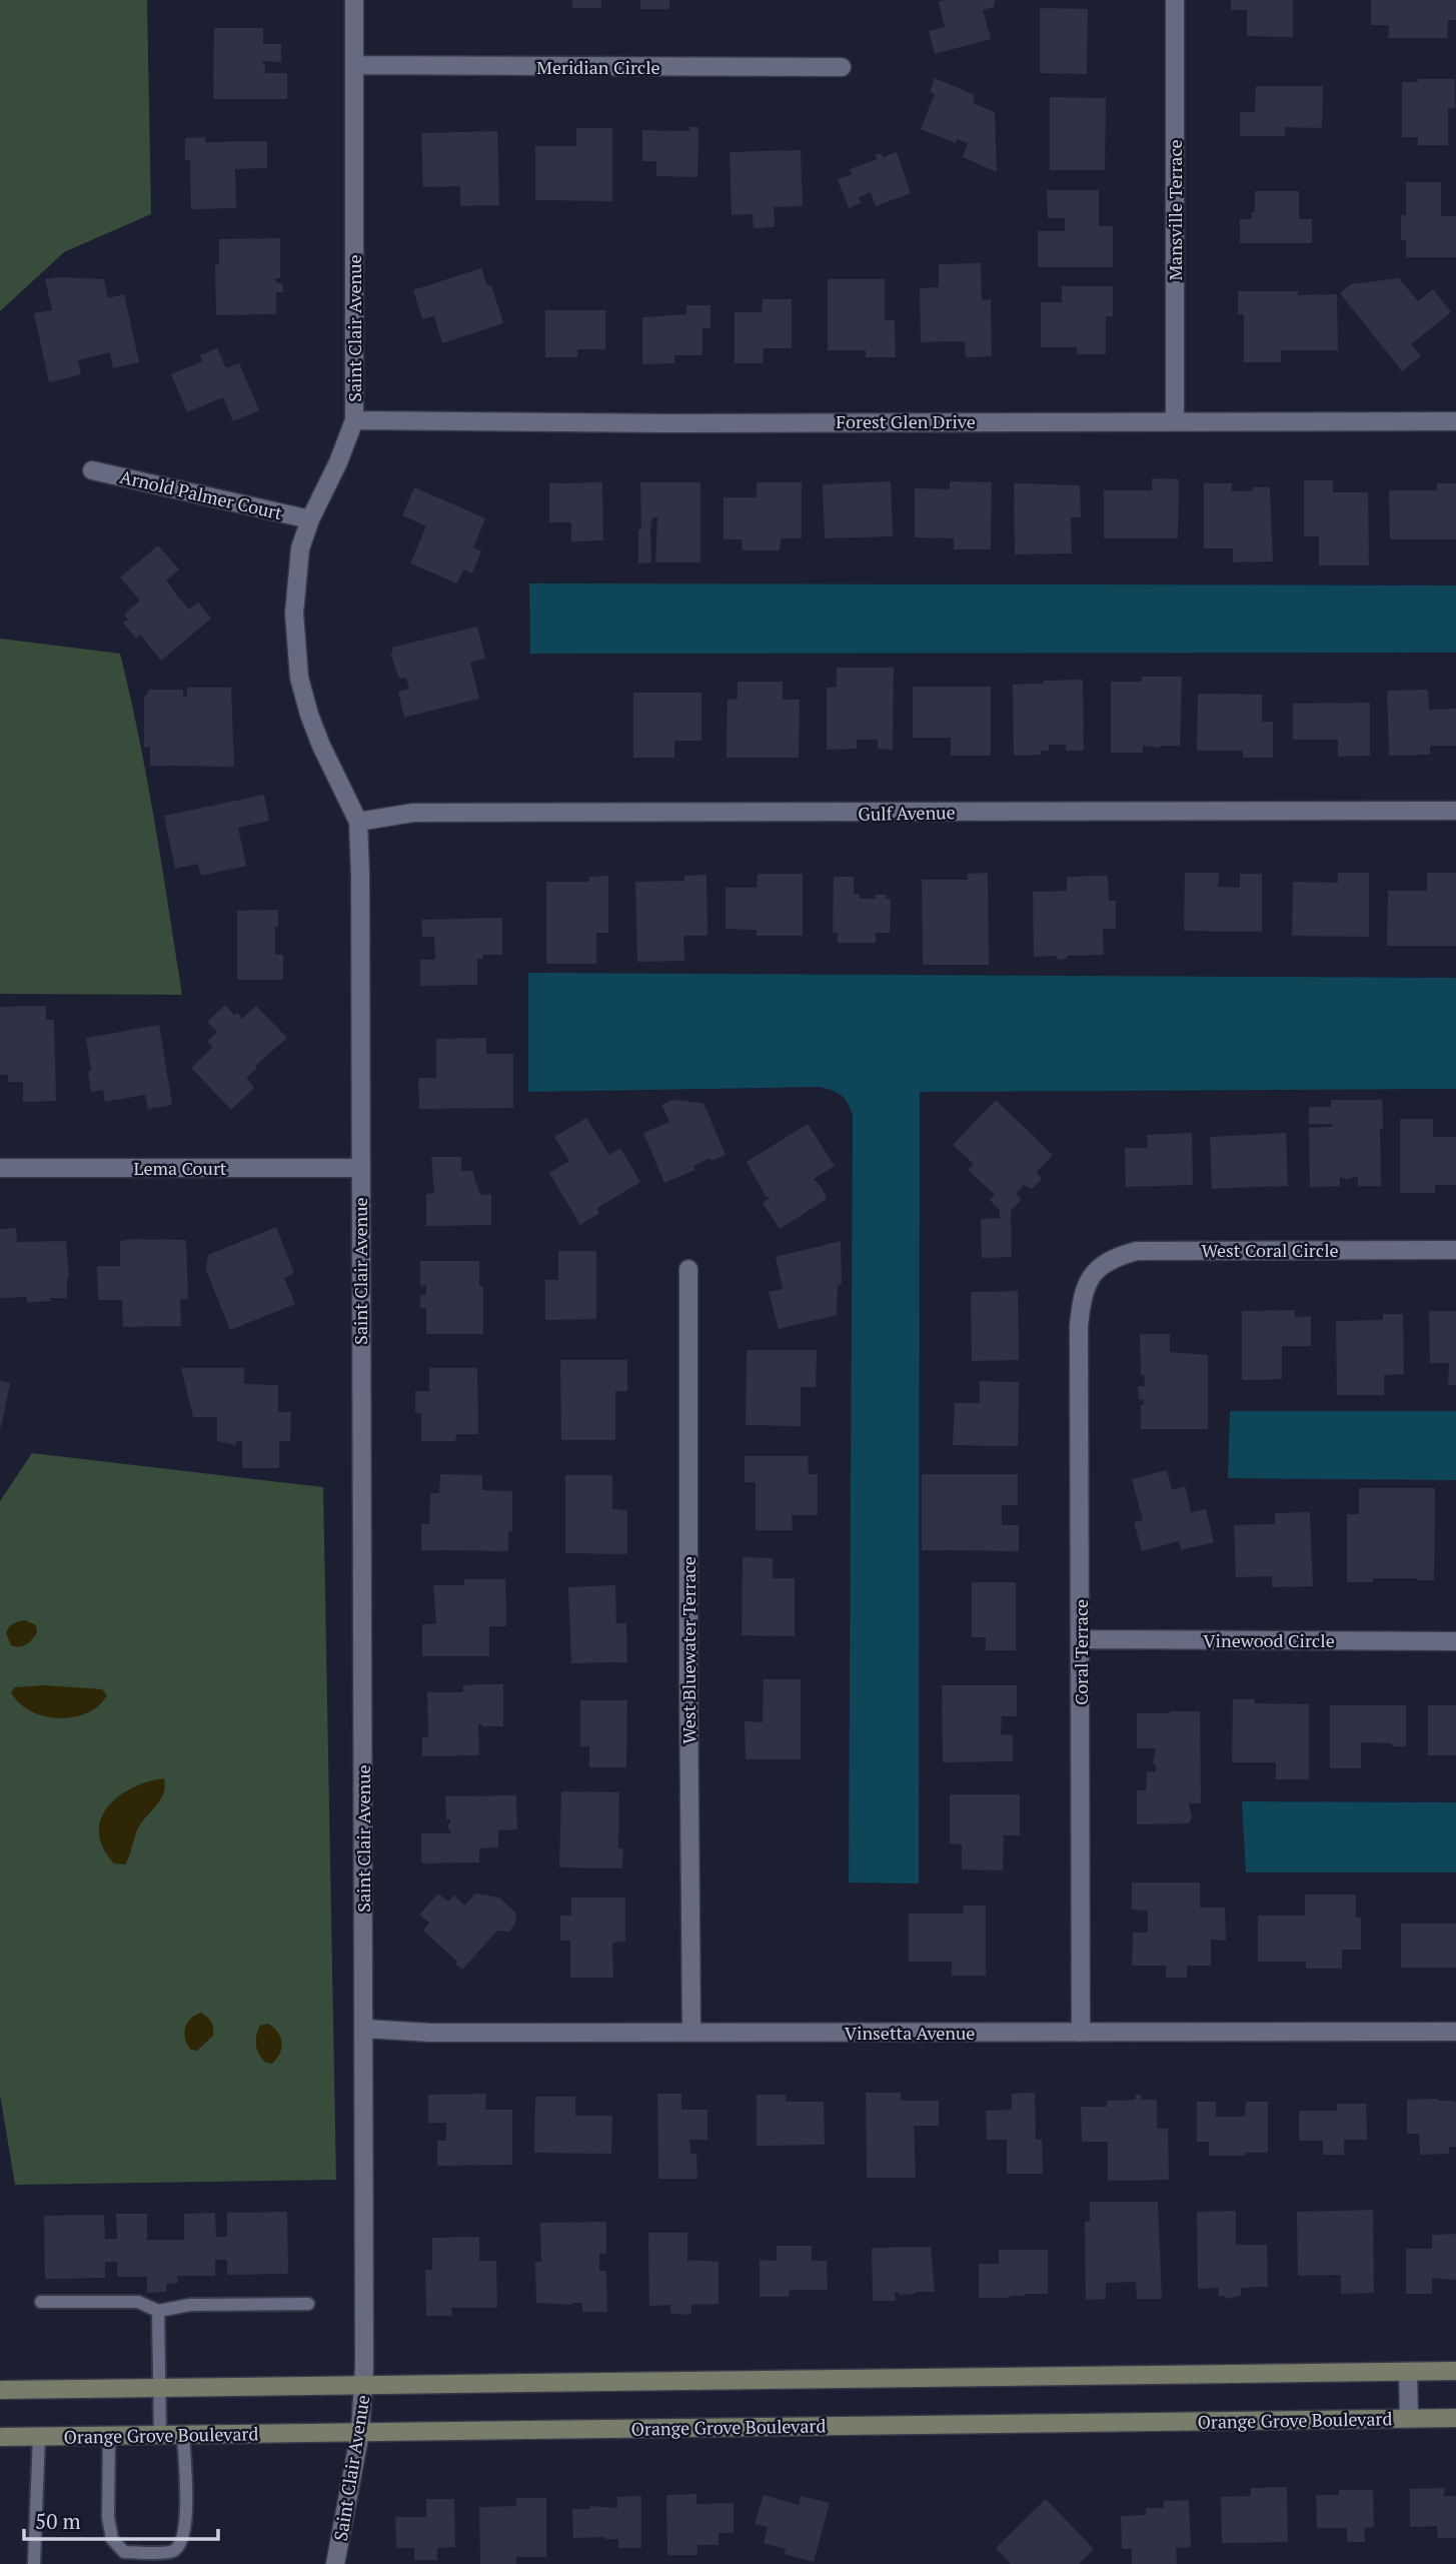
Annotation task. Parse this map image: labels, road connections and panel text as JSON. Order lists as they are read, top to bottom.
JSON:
{
  "streets": {
    "street": [
      "Meridian Circle",
      "Mansville Terrace",
      "Saint Clair Avenue",
      "Forest Glen Drive",
      "Arnold Palmer Court",
      "Gulf Avenue",
      "Lema Court",
      "West Coral Circle",
      "Vinewood Circle",
      "West Bluewater Terrace",
      "Coral Terrace",
      "Vinsetta Avenue",
      "Orange Grove Boulevard"
    ]
  },
  "crossings": [
    ["Meridian Circle", "Saint Clair Avenue"],
    ["Mansville Terrace", "Forest Glen Drive"],
    ["Saint Clair Avenue", "Forest Glen Drive"],
    ["Saint Clair Avenue", "Arnold Palmer Court"],
    ["Saint Clair Avenue", "Gulf Avenue"],
    ["Saint Clair Avenue", "Lema Court"],
    ["Saint Clair Avenue", "Vinsetta Avenue"],
    ["Saint Clair Avenue", "Orange Grove Boulevard"],
    ["West Coral Circle", "Coral Terrace"],
    ["Vinewood Circle", "Coral Terrace"],
    ["West Bluewater Terrace", "Vinsetta Avenue"],
    ["Coral Terrace", "Vinsetta Avenue"]
  ],
  "scale_bar": "50 m"
}
